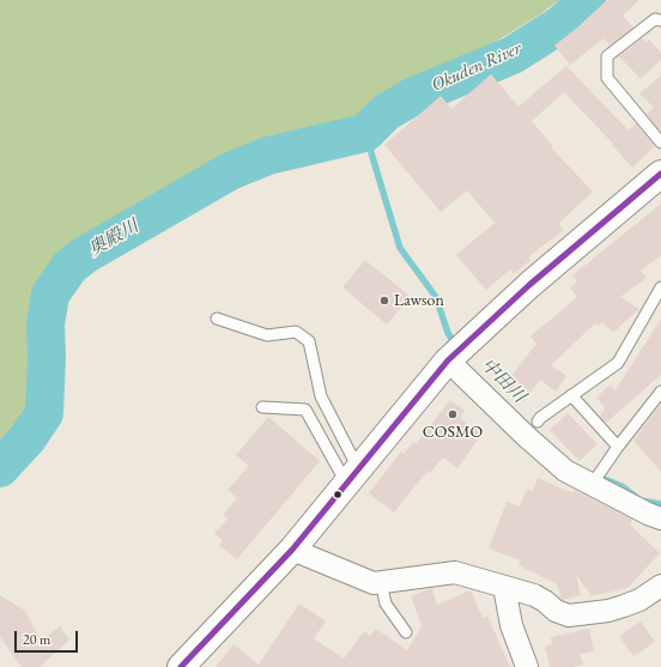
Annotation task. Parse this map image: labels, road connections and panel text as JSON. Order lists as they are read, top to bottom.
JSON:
{
  "water": ["Okuden River", "奥殿川", "中田川"],
  "places": ["Lawson", "COSMO"],
  "scale_bar": "20 m"
}
